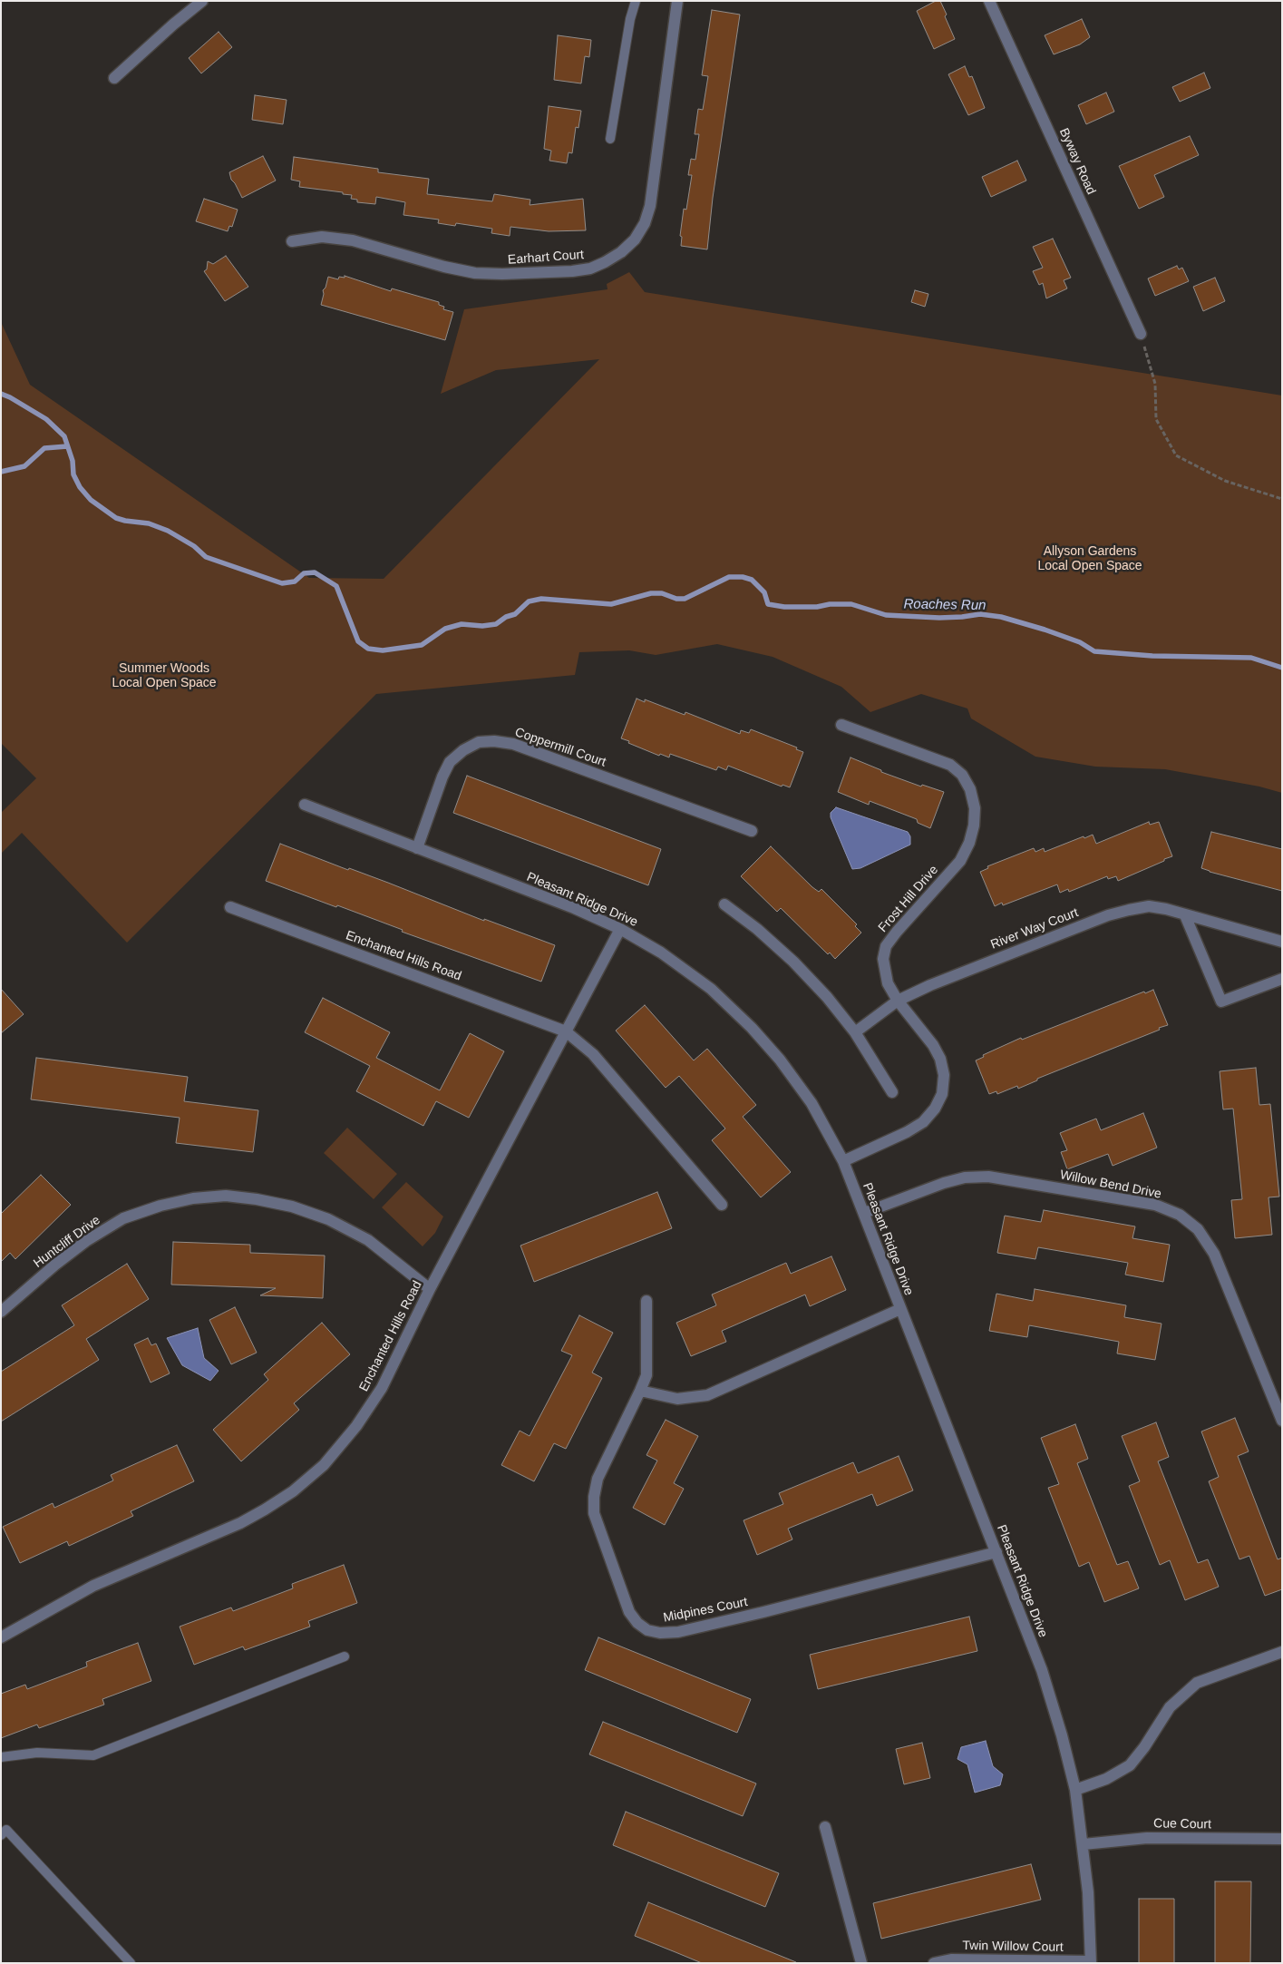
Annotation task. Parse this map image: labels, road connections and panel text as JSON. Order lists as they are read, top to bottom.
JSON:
{
  "streets": {
    "street": [
      "Byway Road",
      "Earhart Court",
      "Coppermill Court",
      "Frost Hill Drive",
      "Pleasant Ridge Drive",
      "River Way Court",
      "Enchanted Hills Road",
      "Willow Bend Drive",
      "Huntcliff Drive",
      "Midpines Court",
      "Cue Court",
      "Twin Willow Court"
    ]
  },
  "crossings": [
    ["Coppermill Court", "Pleasant Ridge Drive"],
    ["Frost Hill Drive", "Pleasant Ridge Drive"],
    ["Frost Hill Drive", "River Way Court"],
    ["Pleasant Ridge Drive", "Enchanted Hills Road"],
    ["Pleasant Ridge Drive", "Willow Bend Drive"],
    ["Pleasant Ridge Drive", "Midpines Court"],
    ["Pleasant Ridge Drive", "Cue Court"],
    ["Pleasant Ridge Drive", "Twin Willow Court"],
    ["Enchanted Hills Road", "Huntcliff Drive"]
  ],
  "water": ["Roaches Run"],
  "parks": ["Allyson Gardens Local Open Space", "Summer Woods Local Open Space"]
}
